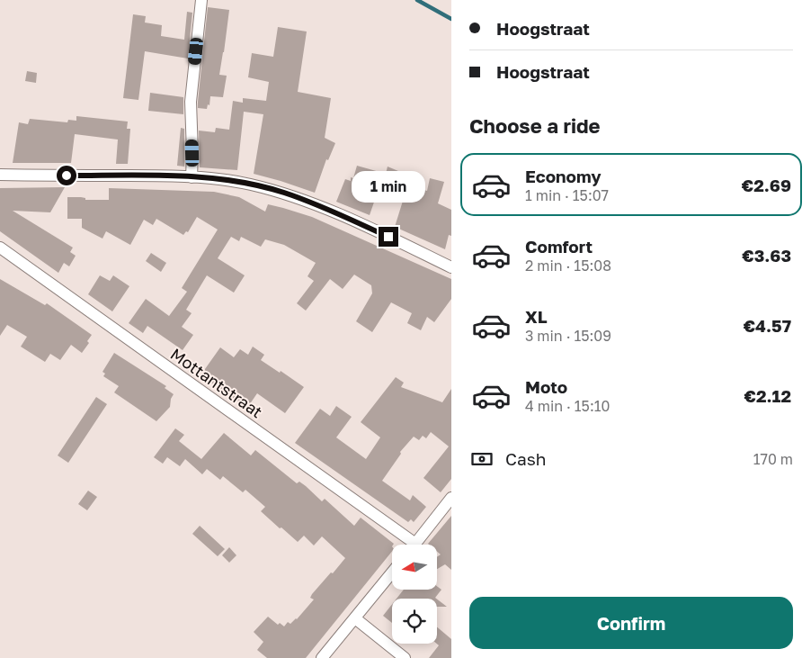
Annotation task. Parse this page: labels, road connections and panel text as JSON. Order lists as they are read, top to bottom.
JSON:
{
  "streets": {
    "street": ["Mottantstraat"]
  },
  "north": "left",
  "page": {
    "banner": ["Hoogstraat", "Hoogstraat"],
    "heading": "Choose a ride",
    "list": [
      {
        "name": "Economy",
        "note": "1 min · 15:07",
        "value": "€2.69"
      },
      {
        "name": "Comfort",
        "note": "2 min · 15:08",
        "value": "€3.63"
      },
      {
        "name": "XL",
        "note": "3 min · 15:09",
        "value": "€4.57"
      },
      {
        "name": "Moto",
        "note": "4 min · 15:10",
        "value": "€2.12"
      }
    ],
    "bubble": "1 min",
    "pay": ["Cash", "170 m"],
    "buttons": "Confirm"
  }
}
